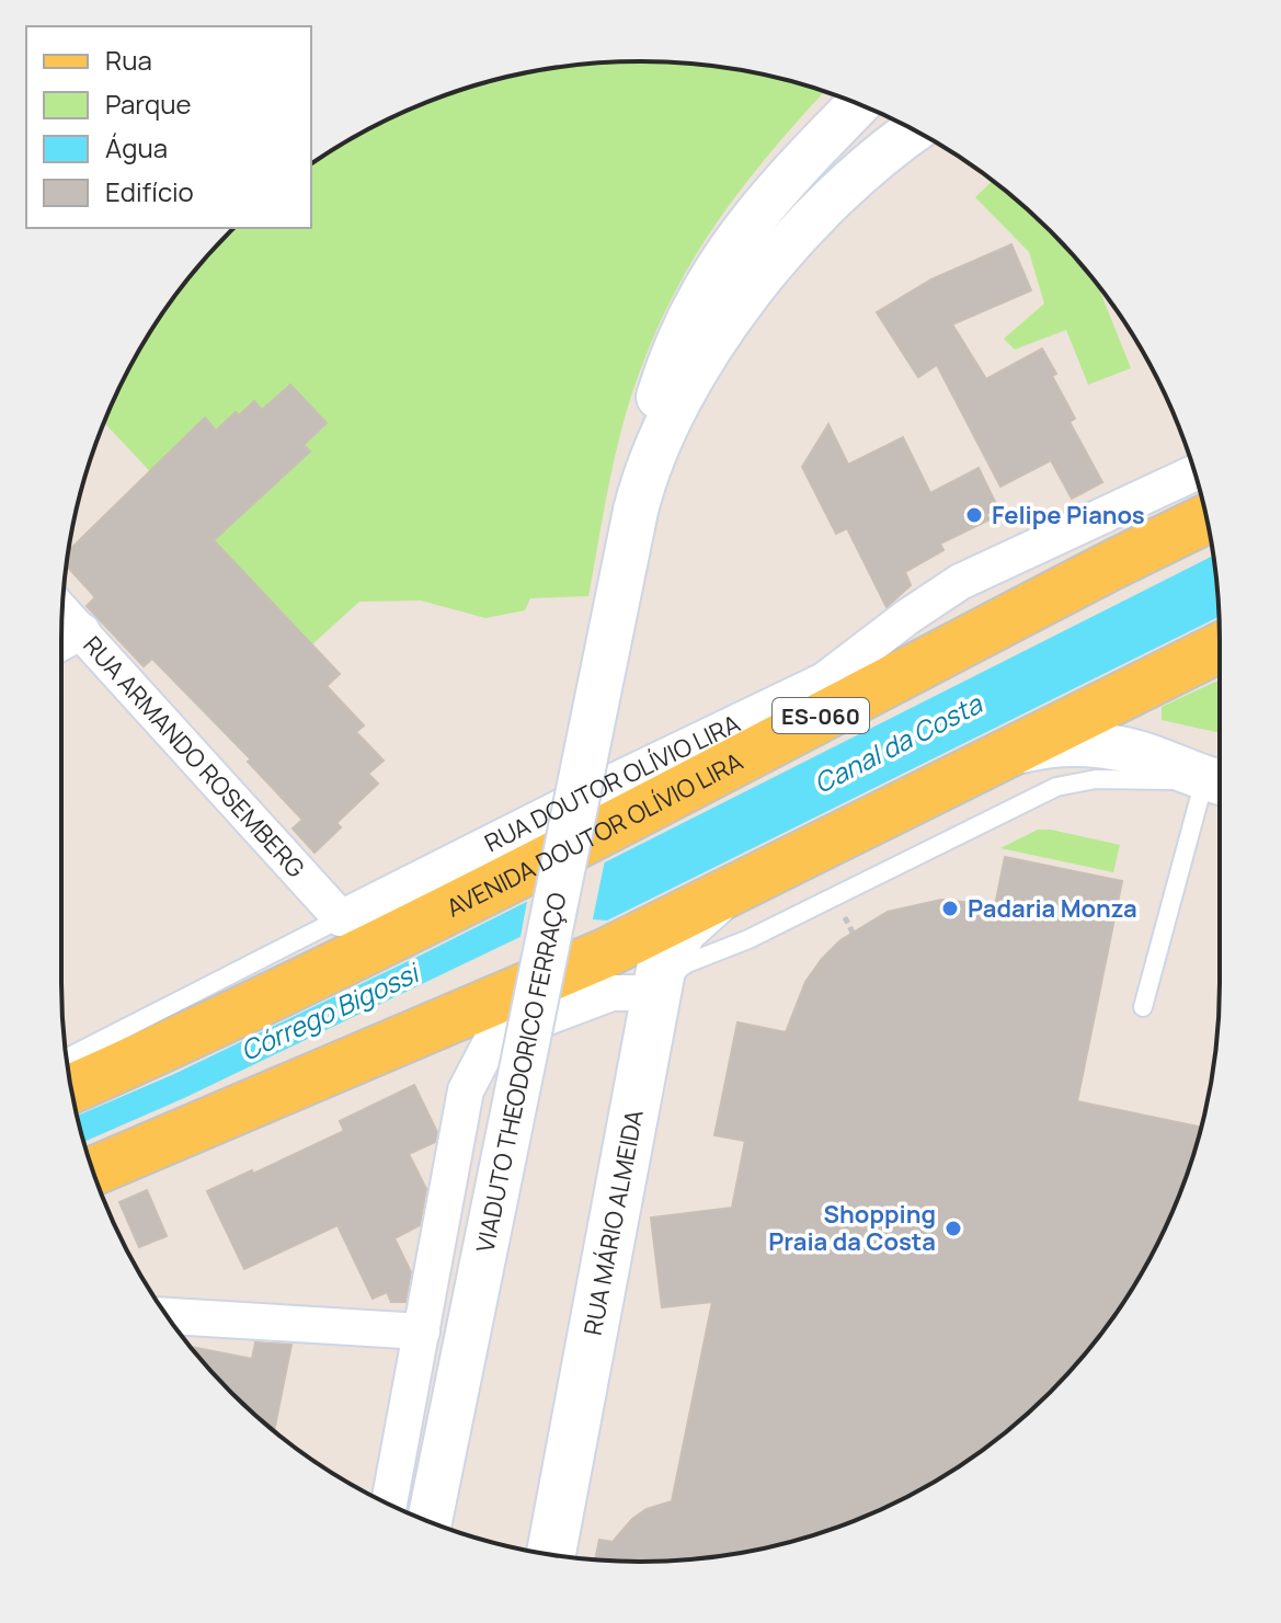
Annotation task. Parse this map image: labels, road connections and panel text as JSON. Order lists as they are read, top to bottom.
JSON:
{
  "streets": {
    "main road": ["ES-060", "AVENIDA DOUTOR OLÍVIO LIRA", "RUA MÁRIO ALMEIDA"],
    "street": ["RUA ARMANDO ROSEMBERG", "RUA DOUTOR OLÍVIO LIRA", "VIADUTO THEODORICO FERRAÇO"]
  },
  "crossings": [
    ["RUA ARMANDO ROSEMBERG", "RUA DOUTOR OLÍVIO LIRA"]
  ],
  "water": ["Canal da Costa", "Córrego Bigossi"],
  "places": ["Felipe Pianos", "Padaria Monza", "Shopping Praia da Costa"],
  "legend": [
    "Rua",
    "Parque",
    "Água",
    "Edifício"
  ]
}
